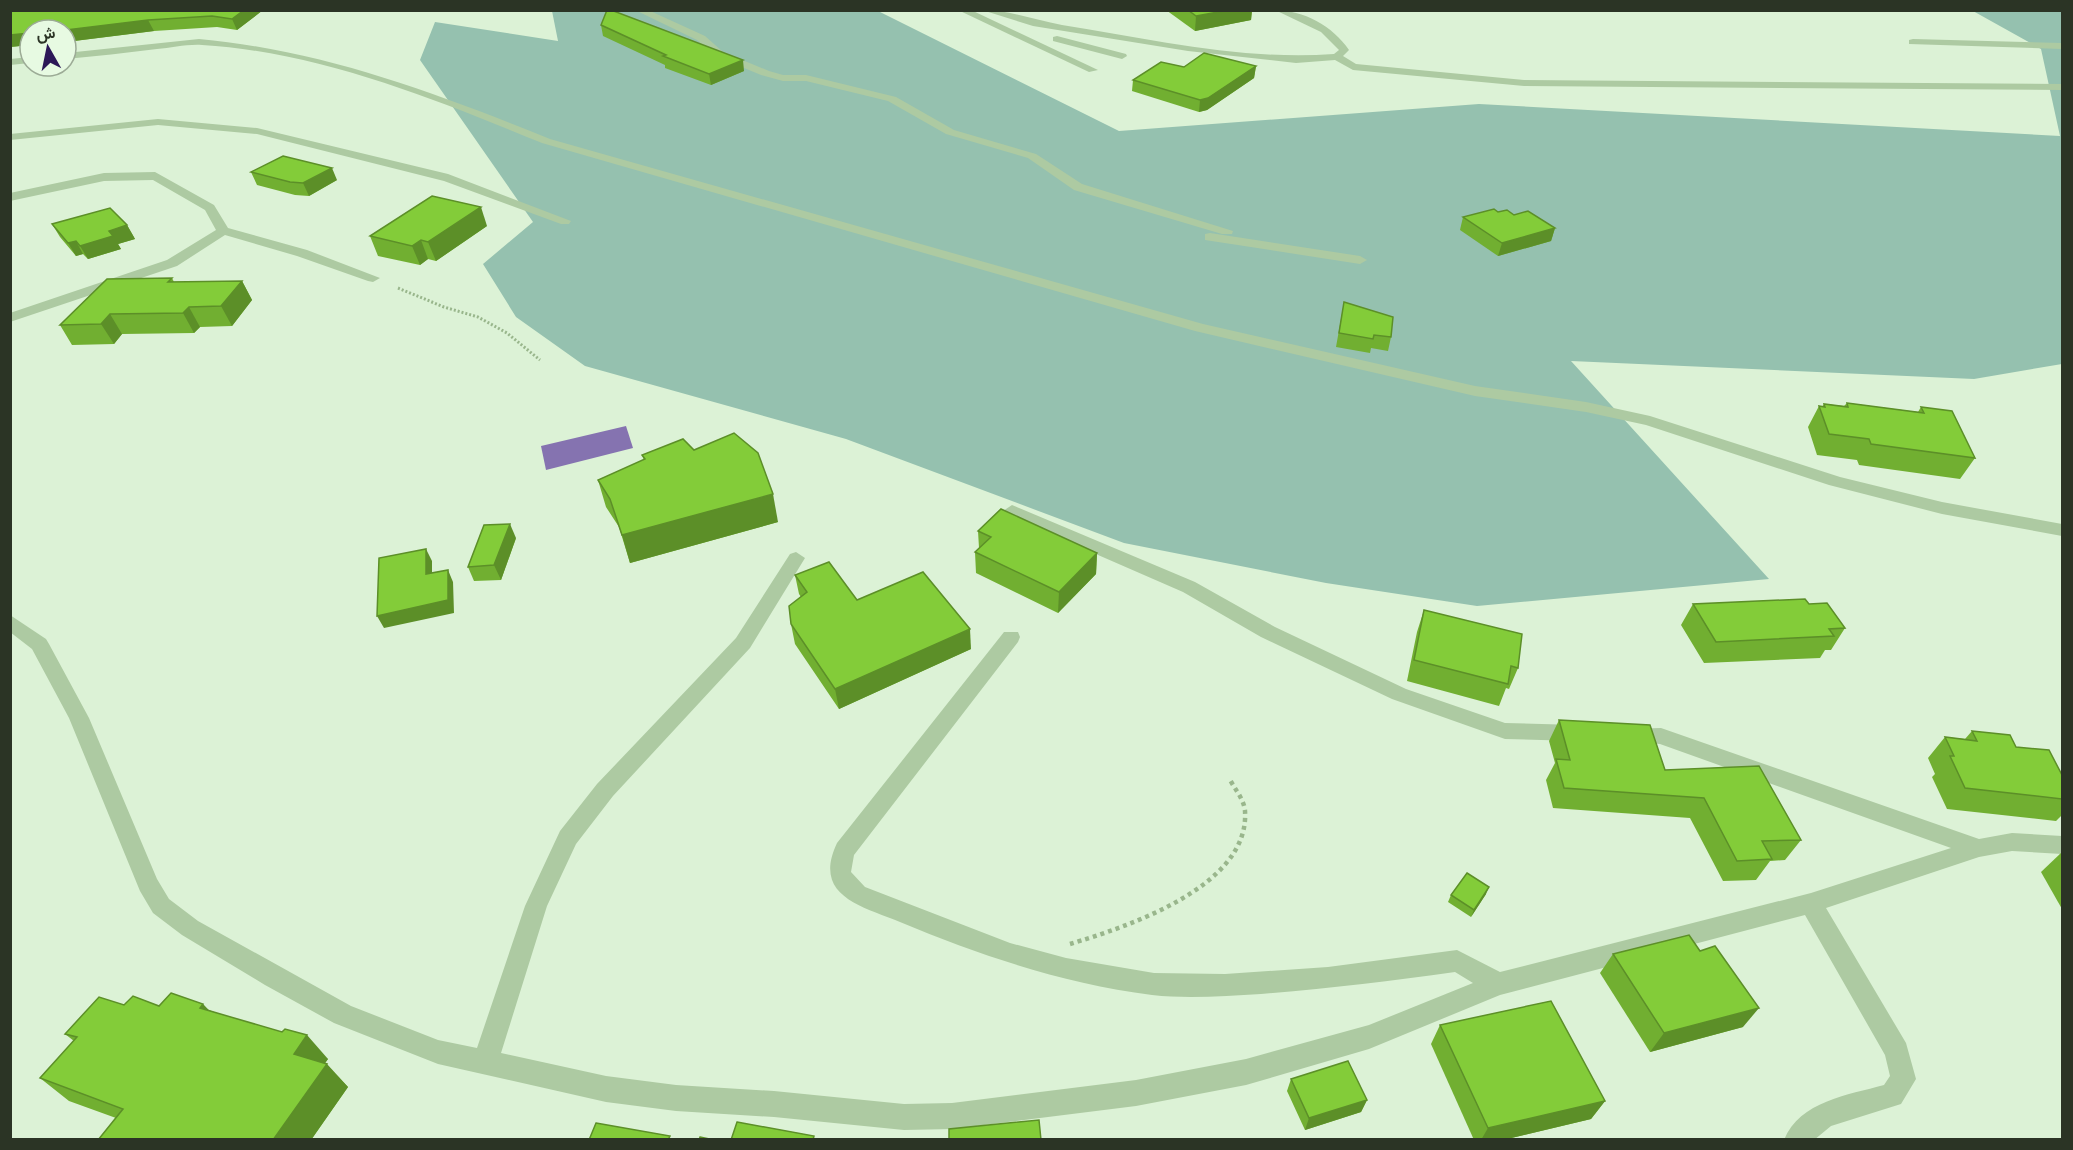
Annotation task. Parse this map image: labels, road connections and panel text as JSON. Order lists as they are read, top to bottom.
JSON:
{
  "north": "top"
}
